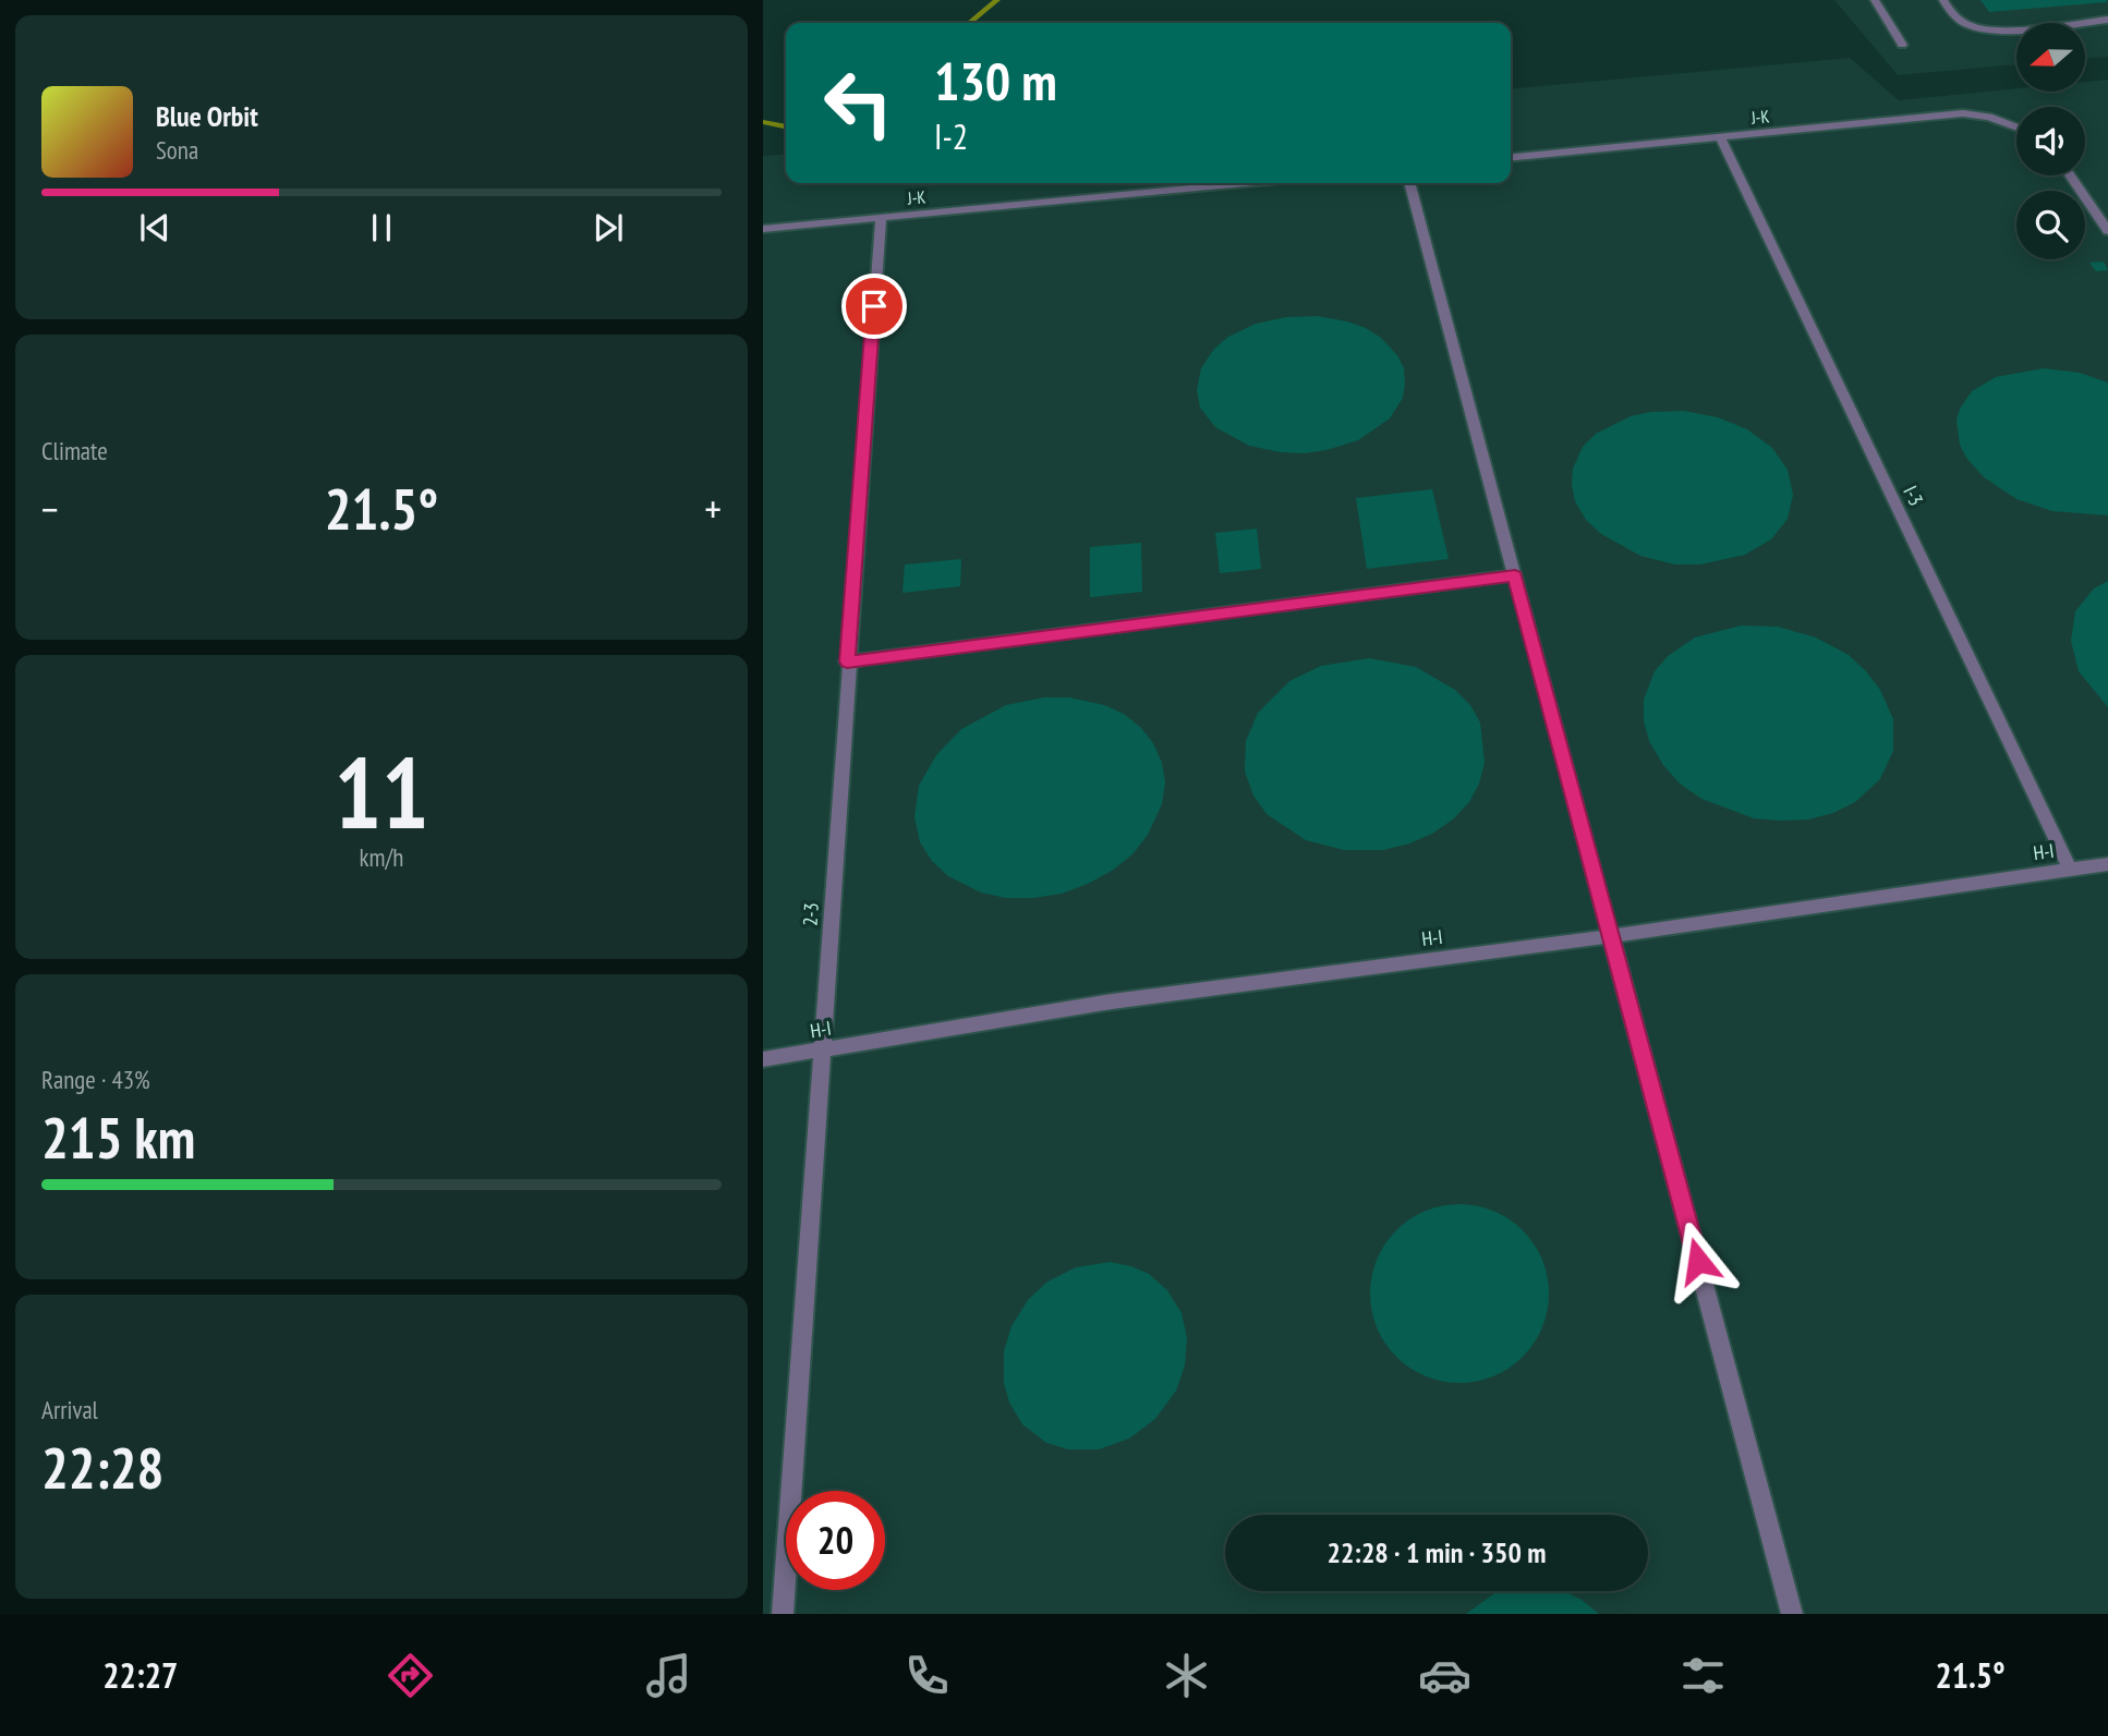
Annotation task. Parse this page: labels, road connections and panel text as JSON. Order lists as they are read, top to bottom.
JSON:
{
  "streets": {
    "lane": [
      "J-K",
      "I-3",
      "H-I",
      "2-3"
    ]
  },
  "crossings": [
    ["J-K", "I-3"],
    ["J-K", "2-3"],
    ["I-3", "H-I"],
    ["H-I", "2-3"]
  ],
  "north": "left",
  "page": {
    "turn": ["130 m", "I-2"],
    "song": ["Blue Orbit", "Sona"],
    "tile": [
      "Climate",
      ["11", "km/h"],
      ["Range · 43%", "215 km"],
      ["Arrival", "22:28"]
    ],
    "heat": ["−", "21.5°", "+"],
    "limit": "20",
    "trip": "22:28 · 1 min · 350 m",
    "tabs": ["22:27", "21.5°"]
  }
}
